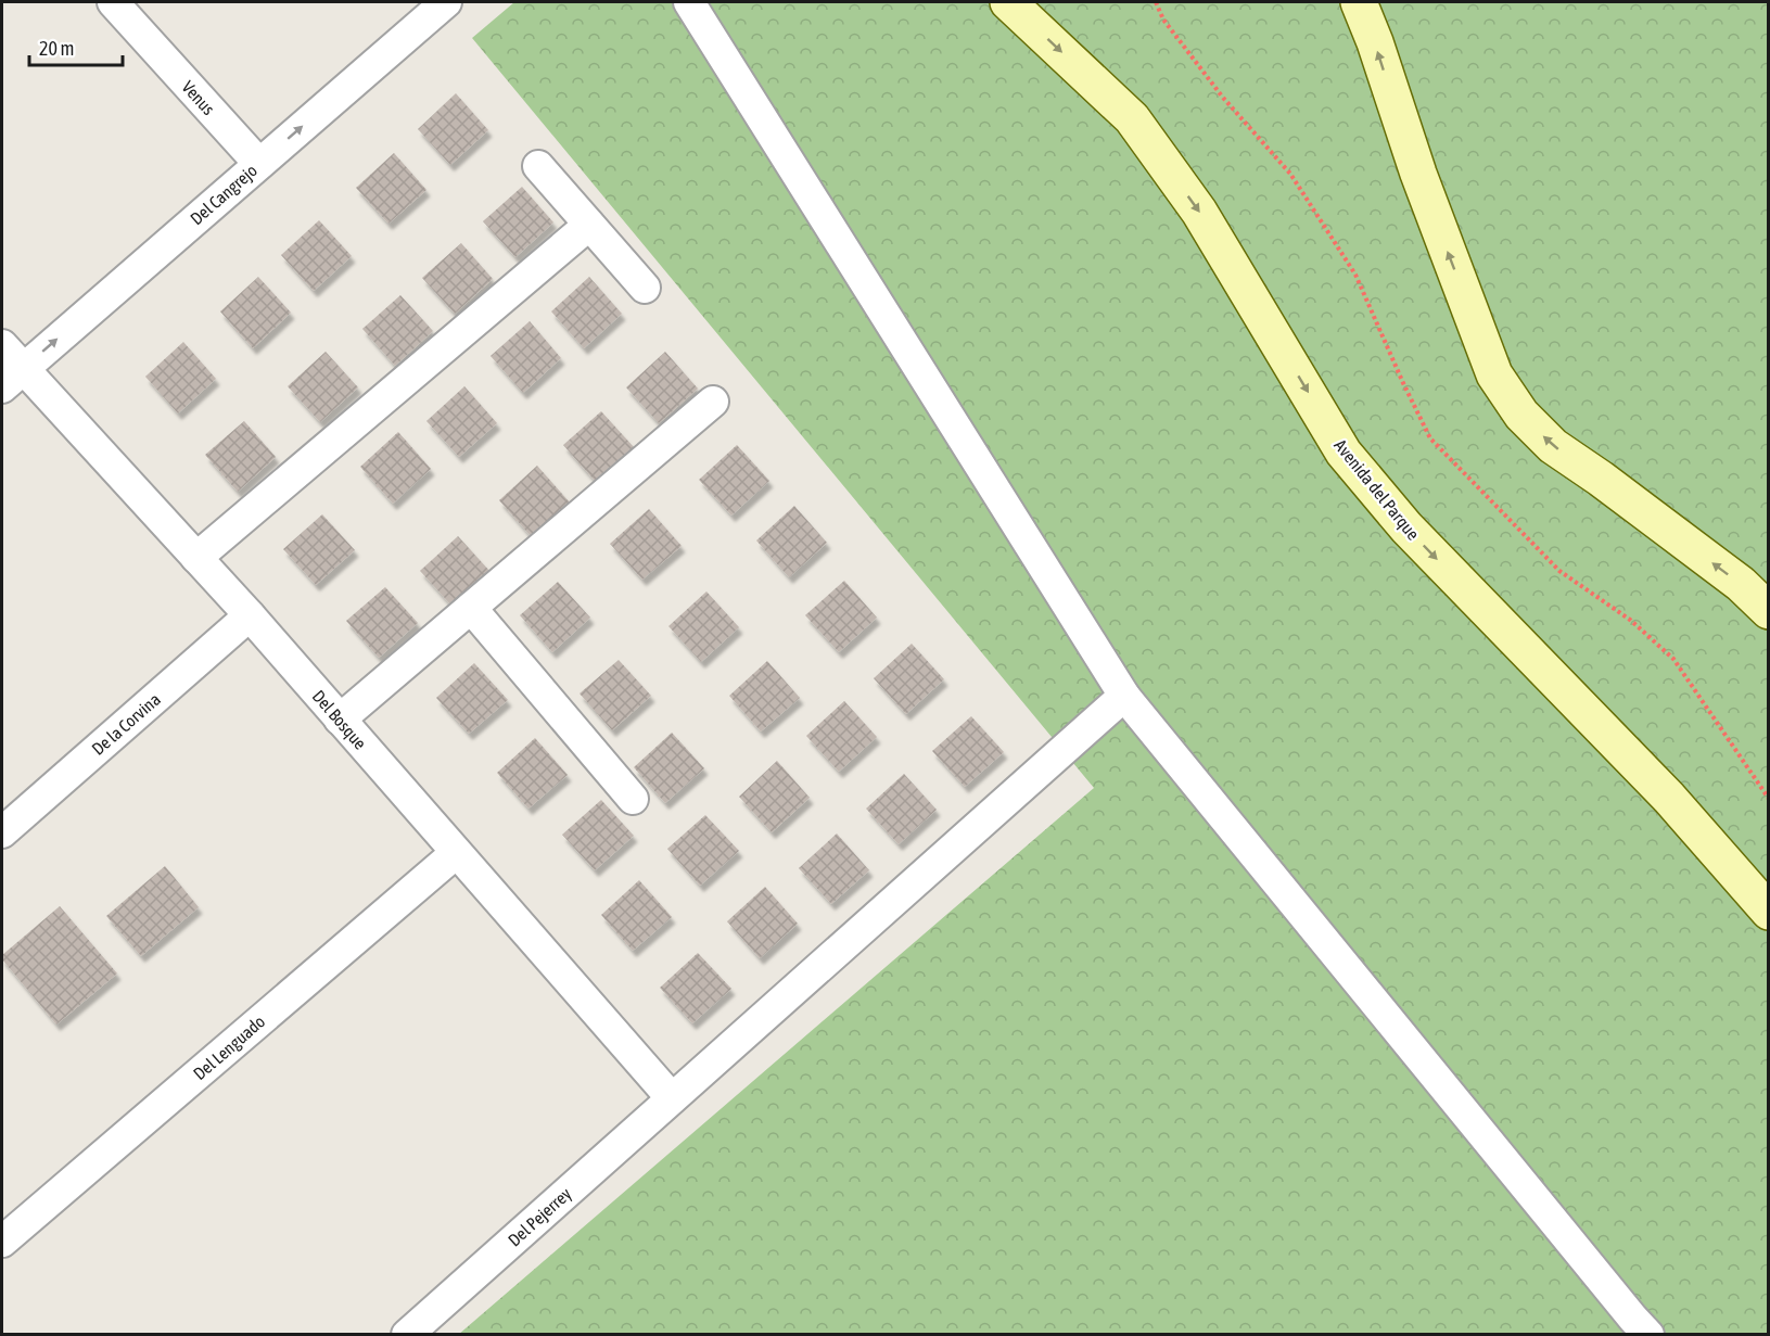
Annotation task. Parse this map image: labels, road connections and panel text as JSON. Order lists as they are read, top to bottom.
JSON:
{
  "streets": {
    "main road": ["Avenida del Parque"],
    "street": [
      "Venus",
      "Del Cangrejo",
      "Del Bosque",
      "De la Corvina",
      "Del Lenguado",
      "Del Pejerrey"
    ]
  },
  "crossings": [
    ["Venus", "Del Cangrejo"],
    ["Del Cangrejo", "Del Bosque"],
    ["Del Bosque", "De la Corvina"],
    ["Del Bosque", "Del Lenguado"],
    ["Del Bosque", "Del Pejerrey"]
  ],
  "scale_bar": "20 m"
}
